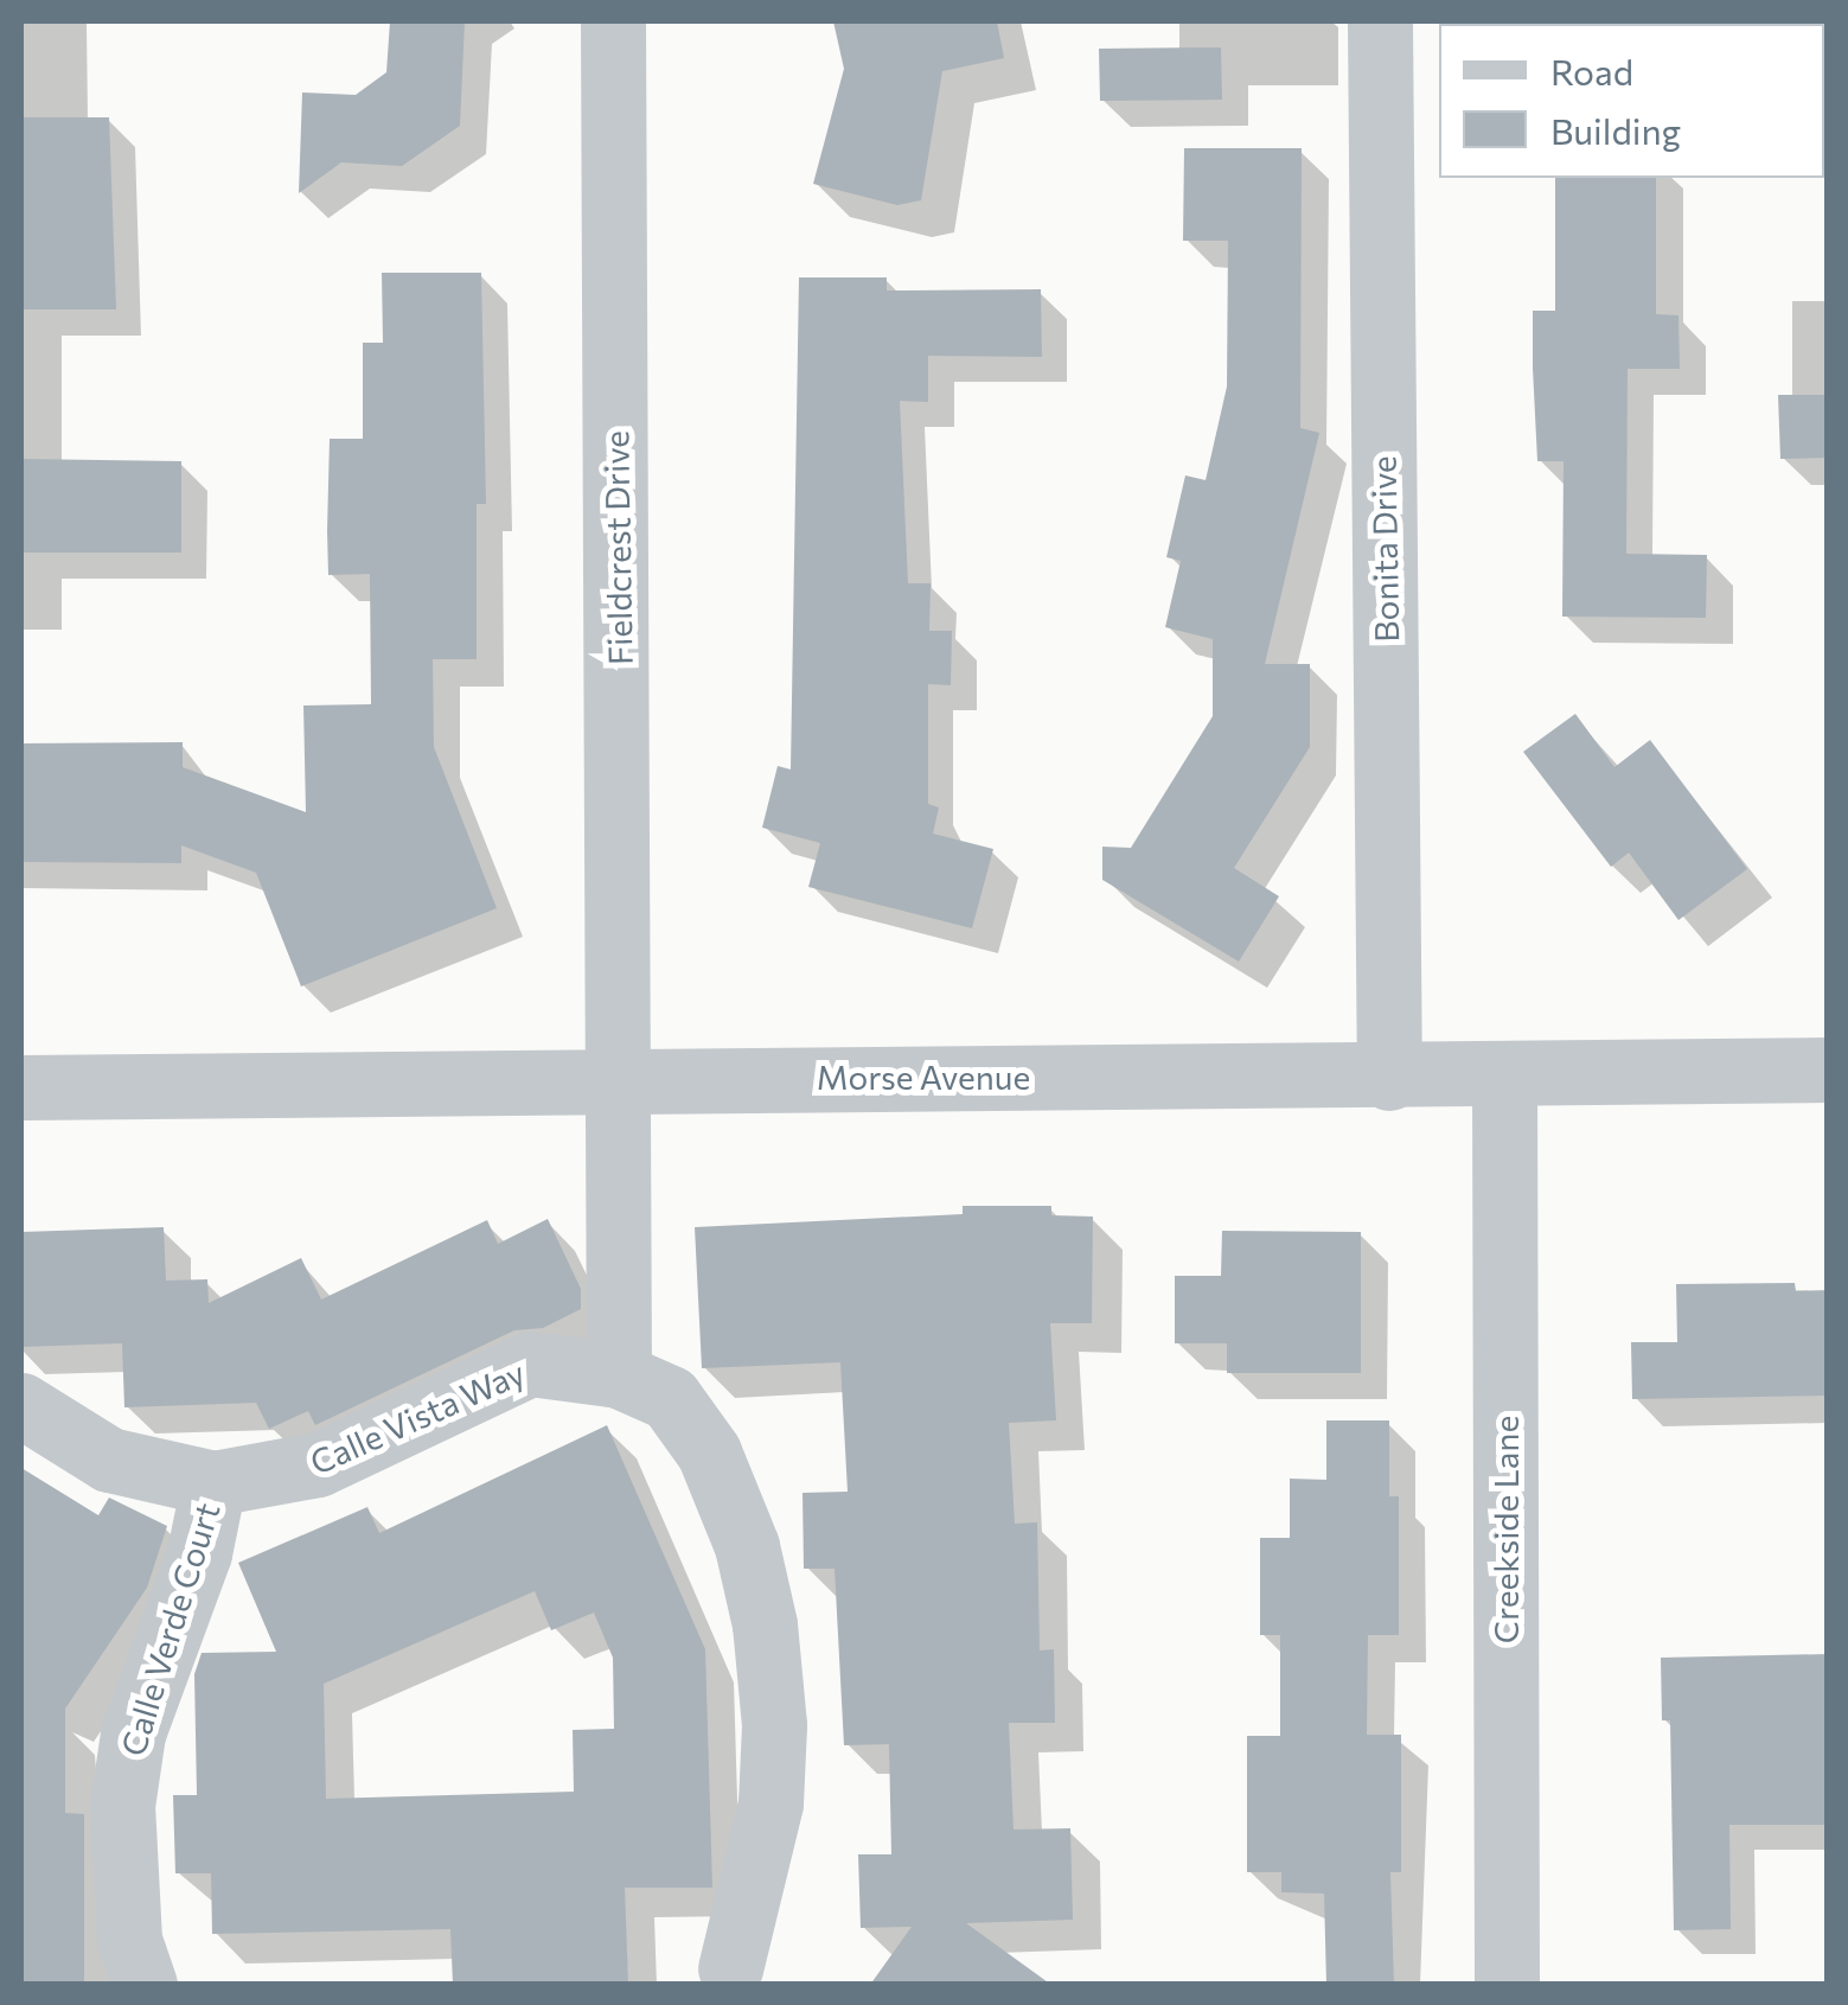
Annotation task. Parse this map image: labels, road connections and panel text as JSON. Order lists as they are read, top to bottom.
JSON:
{
  "streets": {
    "street": [
      "Fieldcrest Drive",
      "Bonita Drive",
      "Morse Avenue",
      "Calle Vista Way",
      "Creekside Lane",
      "Calle Verde Court"
    ]
  },
  "crossings": [
    ["Fieldcrest Drive", "Morse Avenue"],
    ["Bonita Drive", "Morse Avenue"],
    ["Morse Avenue", "Creekside Lane"],
    ["Calle Vista Way", "Calle Verde Court"]
  ],
  "legend": ["Road", "Building"]
}
